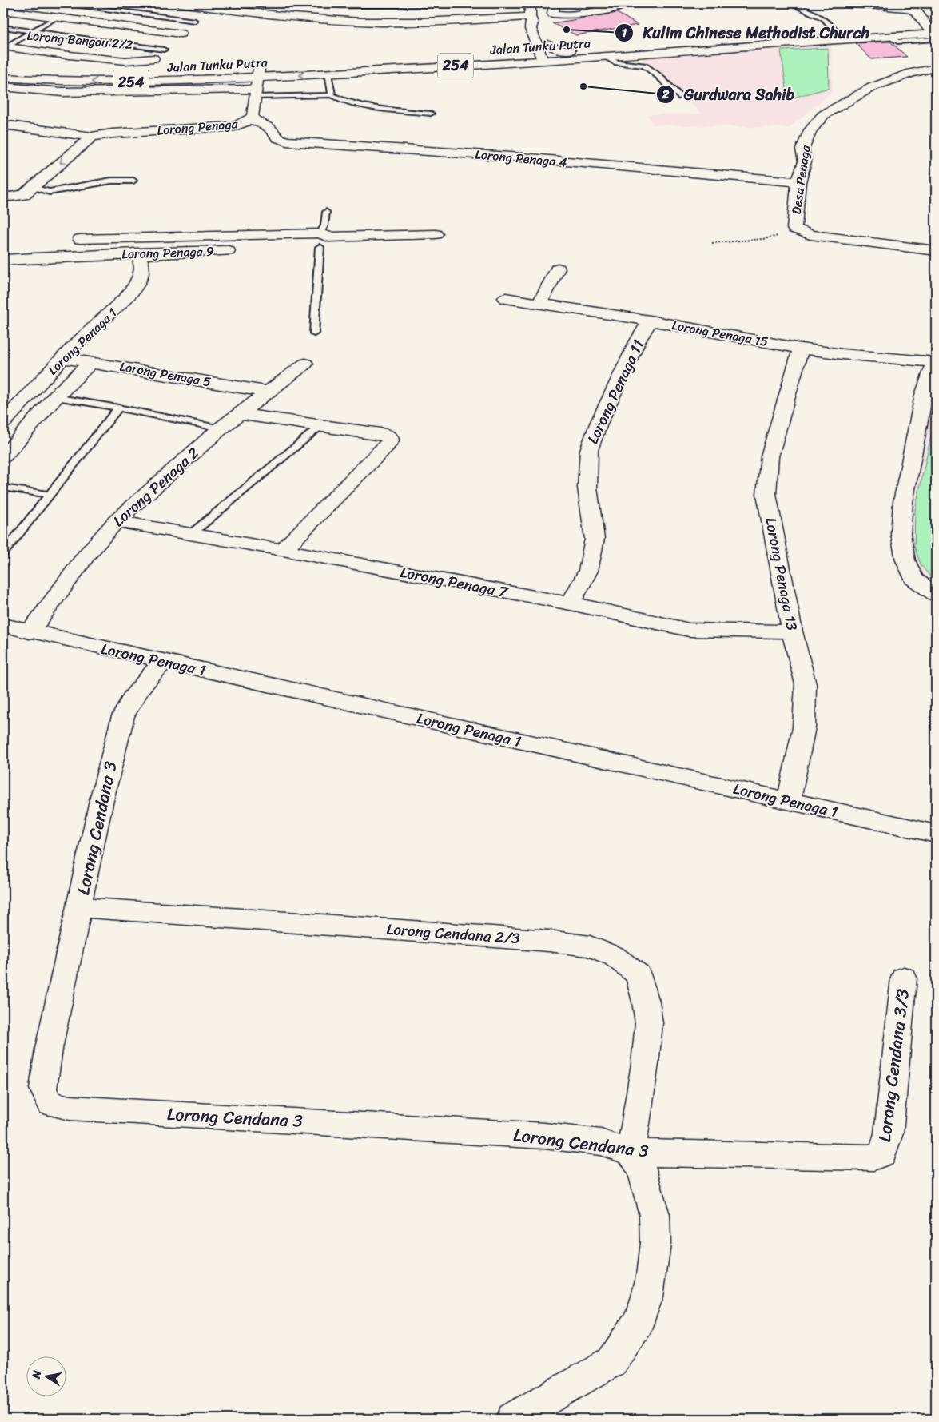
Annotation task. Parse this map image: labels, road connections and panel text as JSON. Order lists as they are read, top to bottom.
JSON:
{
  "streets": {
    "street": [
      "Lorong Bangau 2/2",
      "Jalan Tunku Putra",
      "254",
      "Lorong Penaga",
      "Lorong Penaga 4",
      "Desa Penaga",
      "Lorong Penaga 9",
      "Lorong Penaga 15",
      "Lorong Penaga 1",
      "Lorong Penaga 5",
      "Lorong Penaga 11",
      "Lorong Penaga 2",
      "Lorong Penaga 13",
      "Lorong Penaga 7",
      "Lorong Cendana 3",
      "Lorong Cendana 2/3",
      "Lorong Cendana 3/3"
    ]
  },
  "crossings": [
    ["Jalan Tunku Putra", "Lorong Penaga"],
    ["Lorong Penaga", "Lorong Penaga 4"],
    ["Lorong Penaga 4", "Desa Penaga"],
    ["Lorong Penaga 9", "Lorong Penaga 1"],
    ["Lorong Penaga 15", "Lorong Penaga 11"],
    ["Lorong Penaga 15", "Lorong Penaga 13"],
    ["Lorong Penaga 1", "Lorong Penaga 5"],
    ["Lorong Penaga 1", "Lorong Penaga 2"],
    ["Lorong Penaga 1", "Lorong Penaga 13"],
    ["Lorong Penaga 1", "Lorong Cendana 3"],
    ["Lorong Penaga 5", "Lorong Penaga 2"],
    ["Lorong Penaga 11", "Lorong Penaga 7"],
    ["Lorong Penaga 2", "Lorong Penaga 7"],
    ["Lorong Penaga 13", "Lorong Penaga 7"],
    ["Lorong Cendana 3", "Lorong Cendana 2/3"],
    ["Lorong Cendana 3", "Lorong Cendana 3/3"]
  ],
  "places": ["Kulim Chinese Methodist Church", "Gurdwara Sahib"],
  "north": "left"
}
